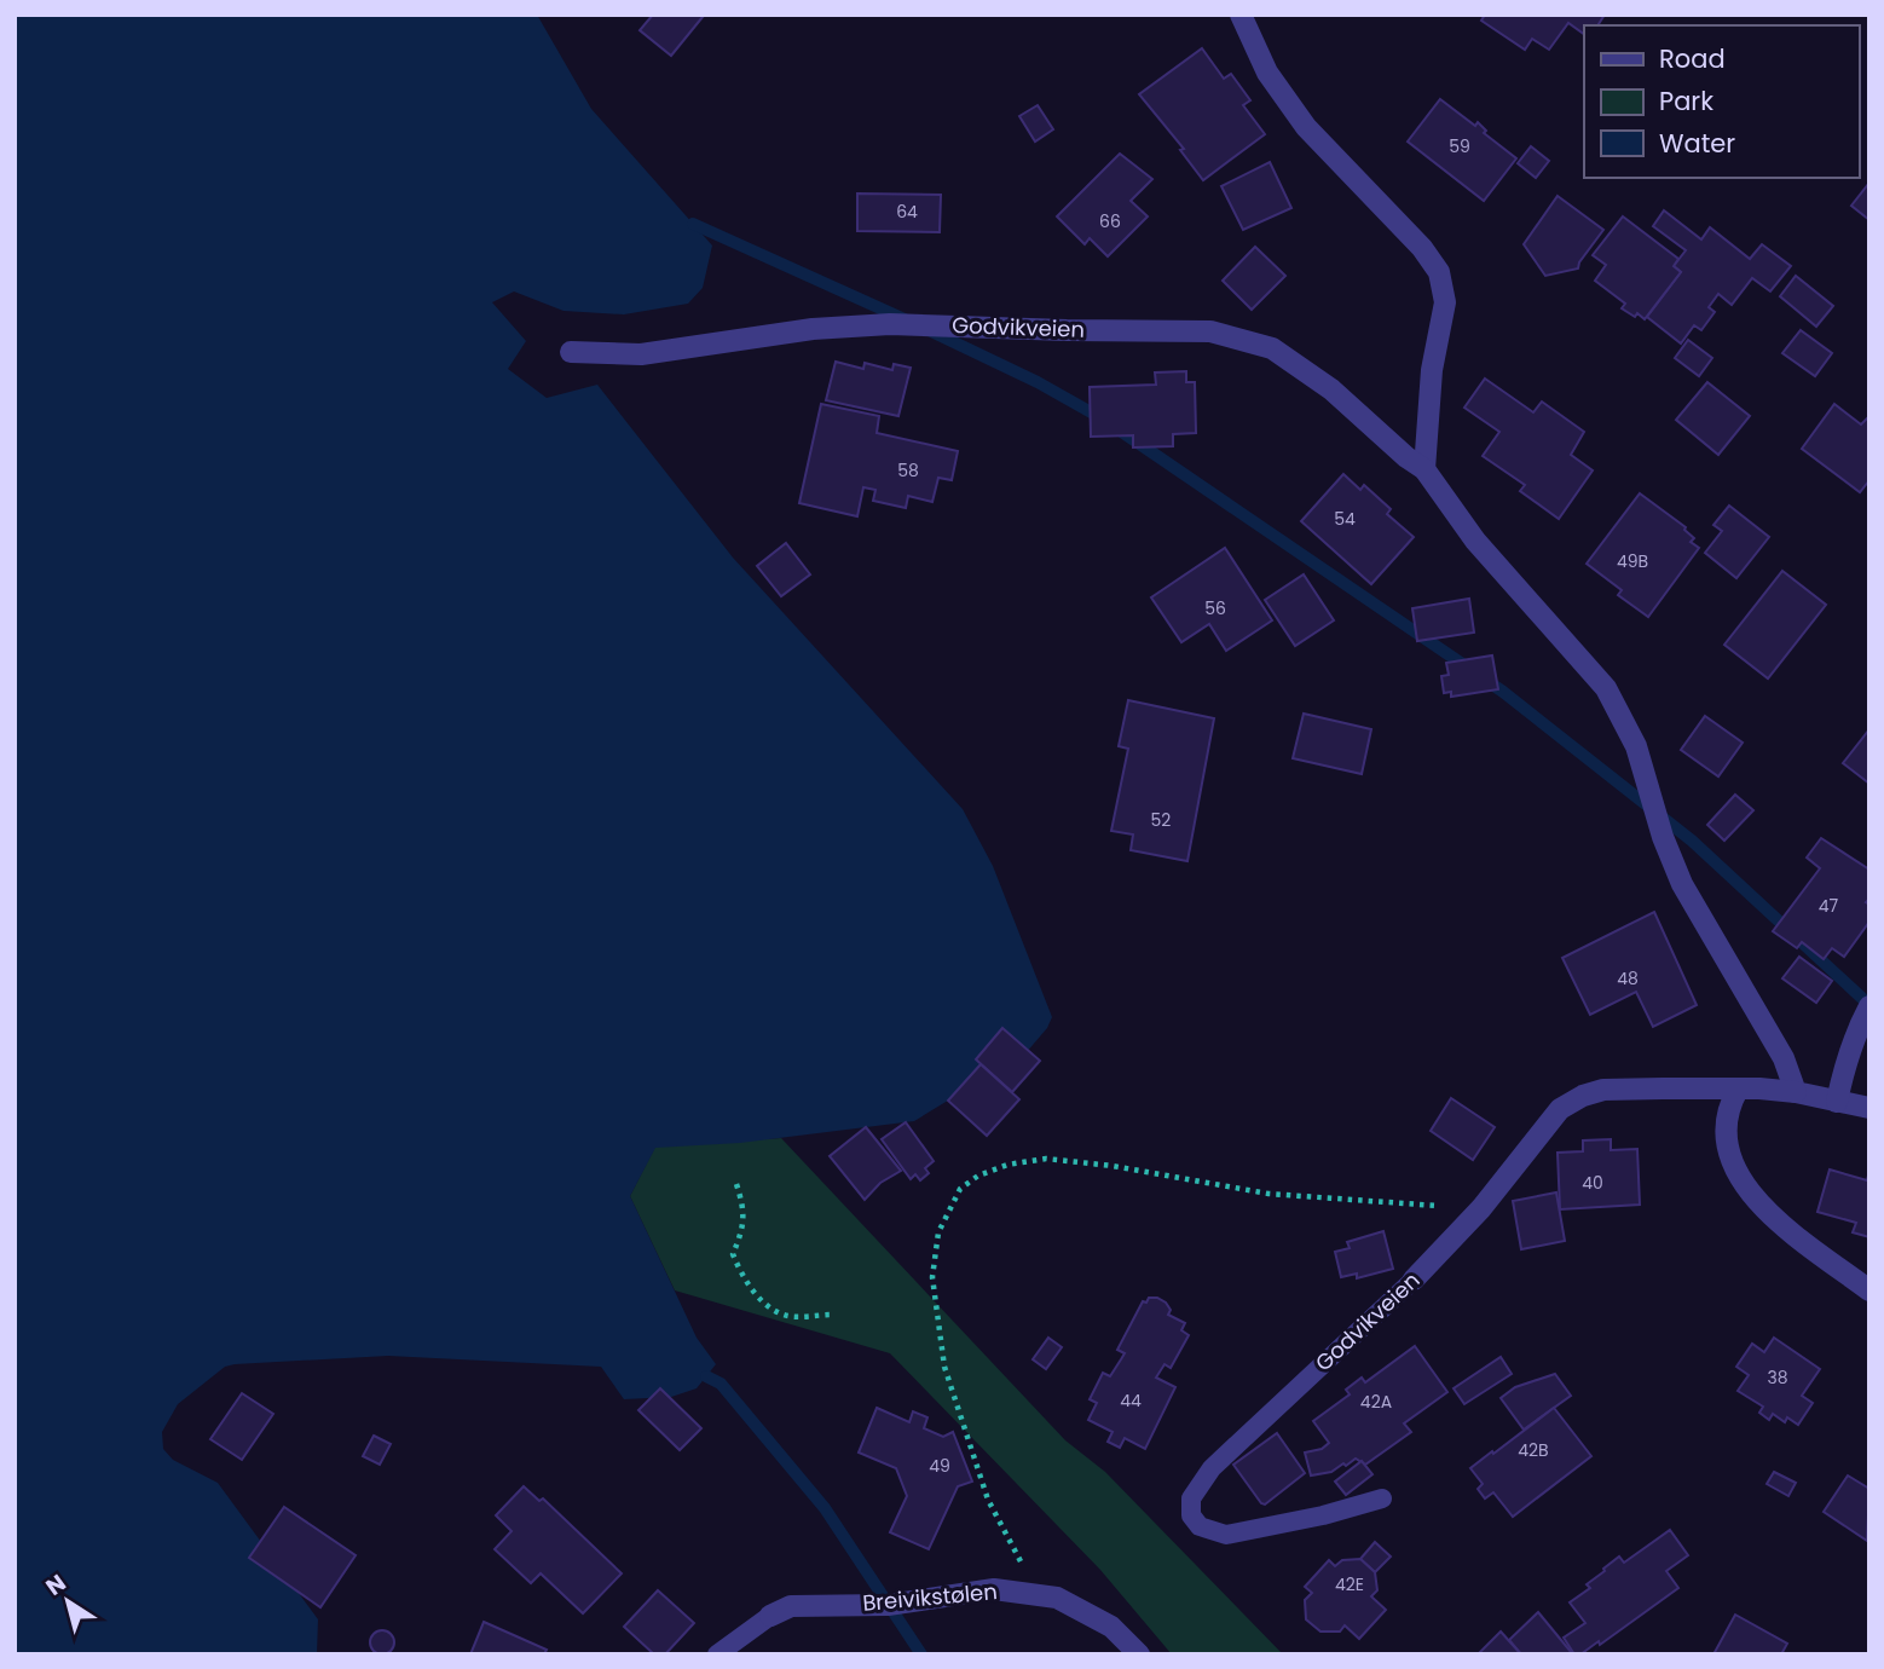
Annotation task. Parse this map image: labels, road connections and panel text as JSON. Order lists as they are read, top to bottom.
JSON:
{
  "streets": {
    "street": ["Godvikveien", "Breivikstølen"]
  },
  "house_numbers": [
    "59",
    "64",
    "66",
    "58",
    "54",
    "49B",
    "56",
    "52",
    "47",
    "48",
    "40",
    "38",
    "44",
    "42A",
    "42B",
    "49",
    "42E"
  ],
  "legend": ["Road", "Park", "Water"],
  "north": "top left"
}
